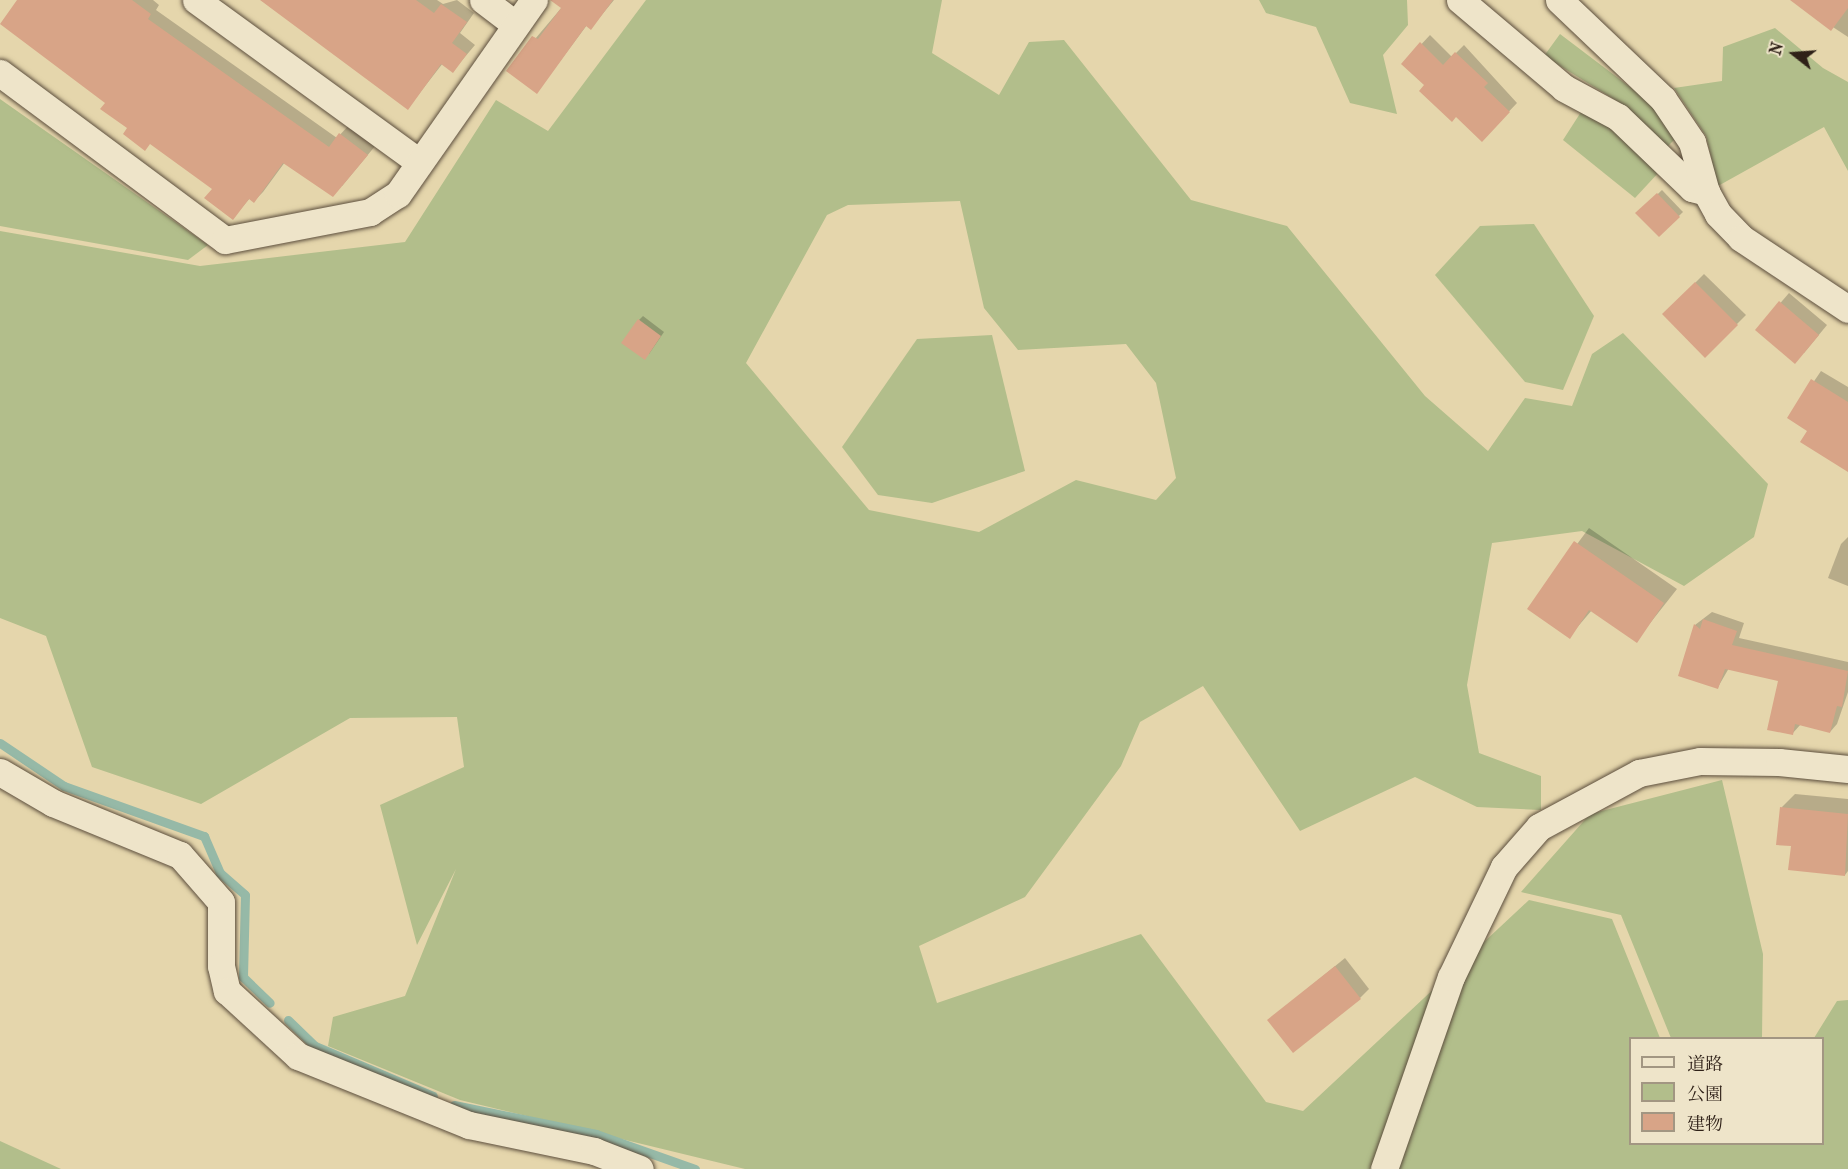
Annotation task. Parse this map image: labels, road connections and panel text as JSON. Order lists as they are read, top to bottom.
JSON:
{
  "legend": ["道路", "公園", "建物"],
  "north": "left"
}
